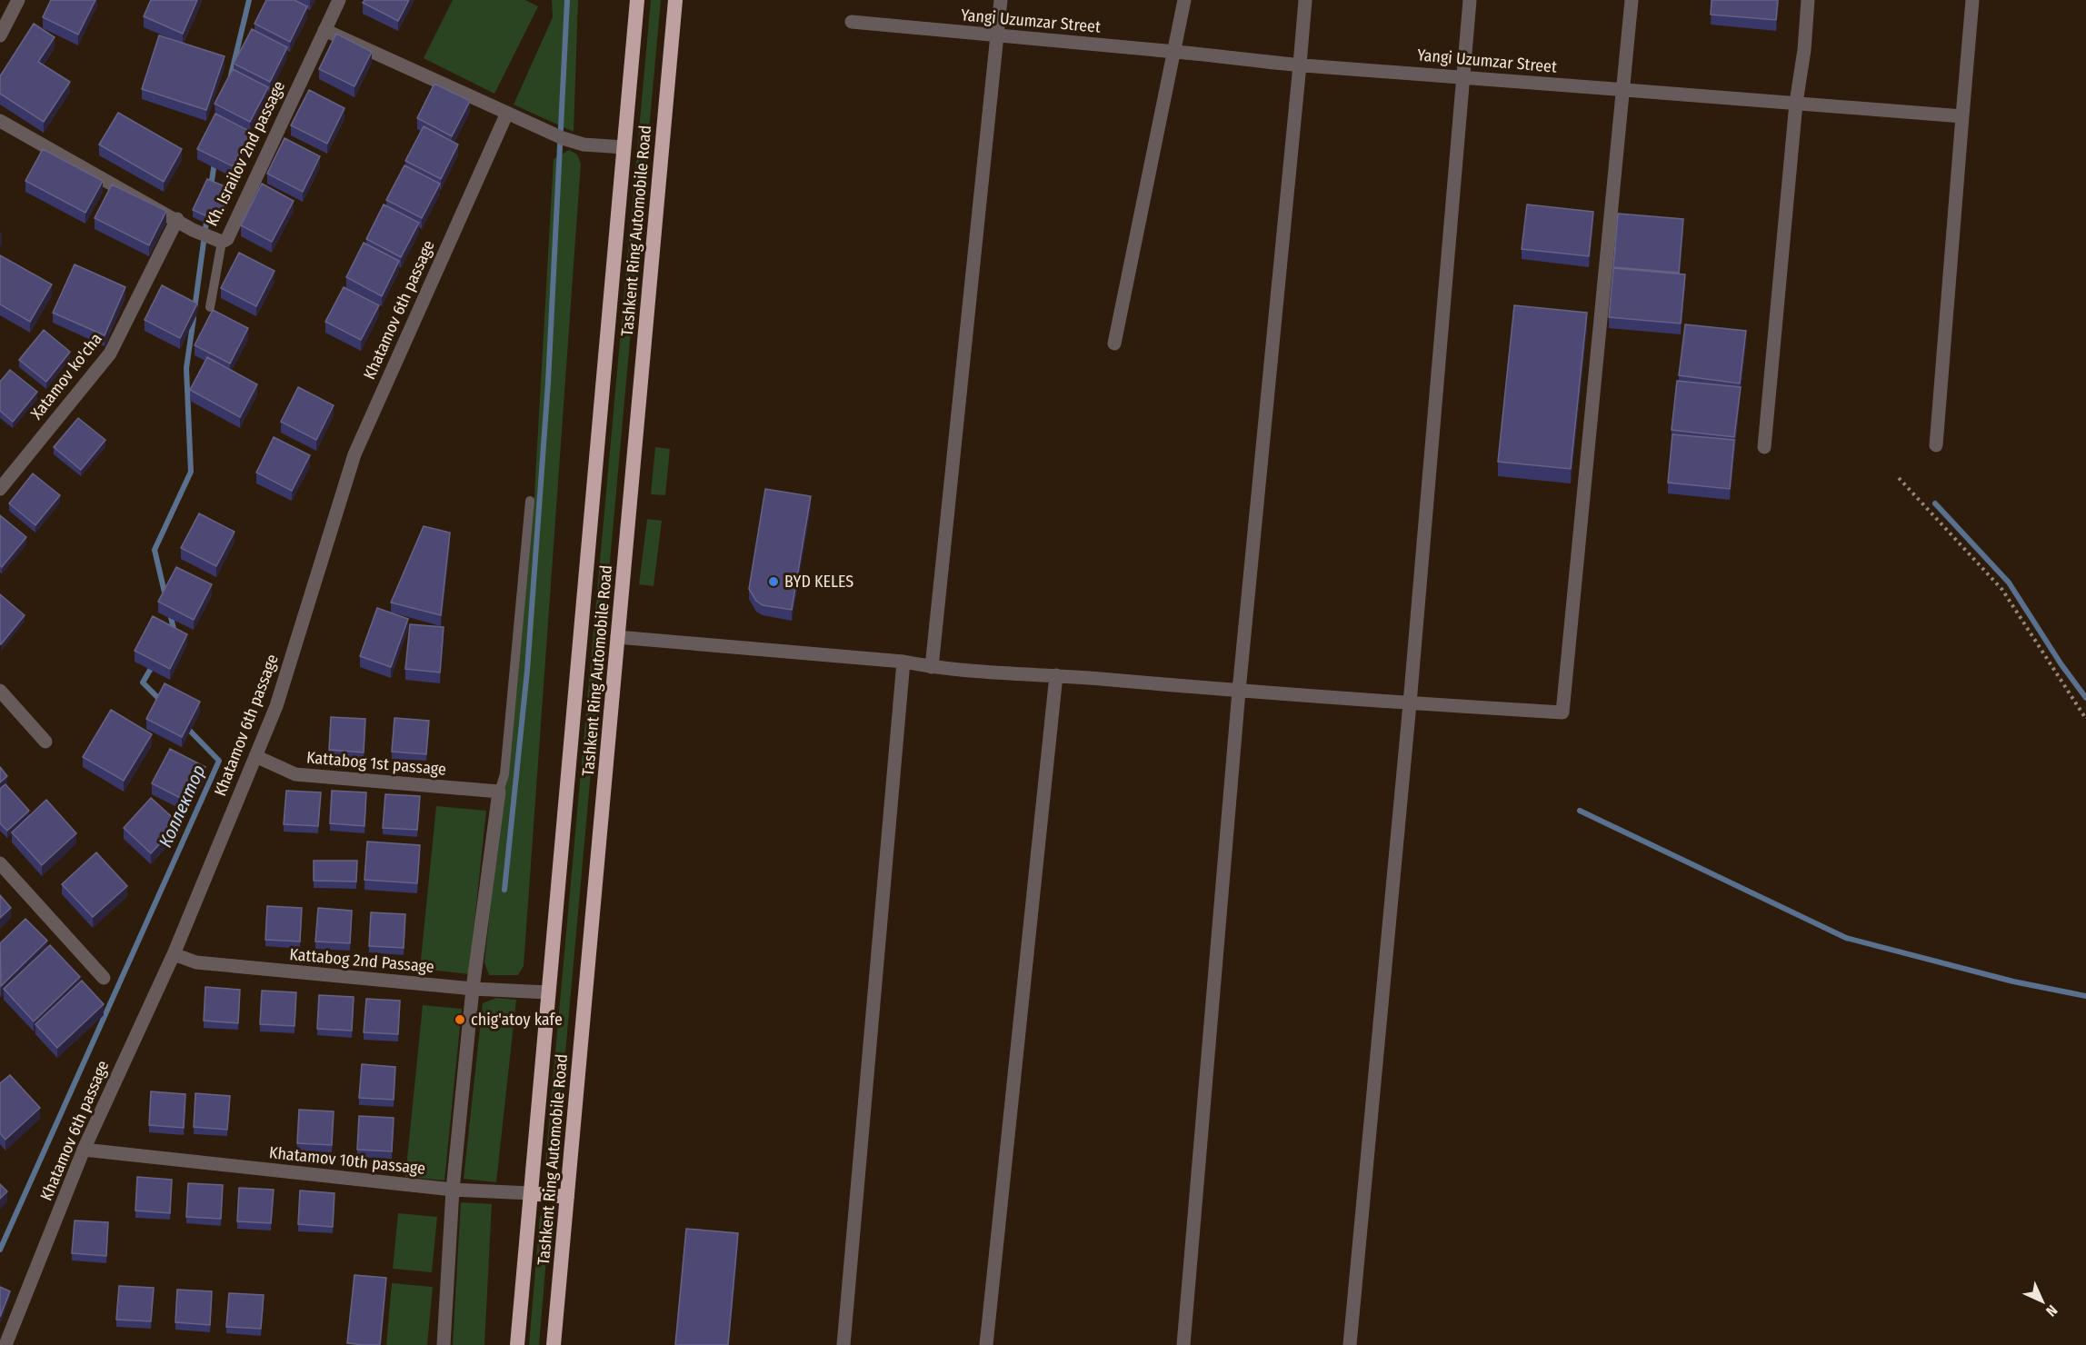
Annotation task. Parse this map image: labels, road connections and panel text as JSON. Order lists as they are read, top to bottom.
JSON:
{
  "streets": {
    "highway": ["Tashkent Ring Automobile Road"],
    "street": [
      "Yangi Uzumzar Street",
      "Kh. Israilov 2nd passage",
      "Khatamov 6th passage",
      "Xatamov ko'cha",
      "Kattabog 1st passage",
      "Kattabog 2nd Passage",
      "Khatamov 10th passage"
    ]
  },
  "crossings": [
    ["Kh. Israilov 2nd passage", "Xatamov ko'cha"],
    ["Tashkent Ring Automobile Road", "Kattabog 2nd Passage"],
    ["Tashkent Ring Automobile Road", "Khatamov 10th passage"],
    ["Khatamov 6th passage", "Kattabog 1st passage"],
    ["Khatamov 6th passage", "Kattabog 2nd Passage"],
    ["Khatamov 6th passage", "Khatamov 10th passage"]
  ],
  "water": ["Коллектор"],
  "places": ["BYD KELES", "chig'atoy kafe"],
  "north": "bottom right"
}
